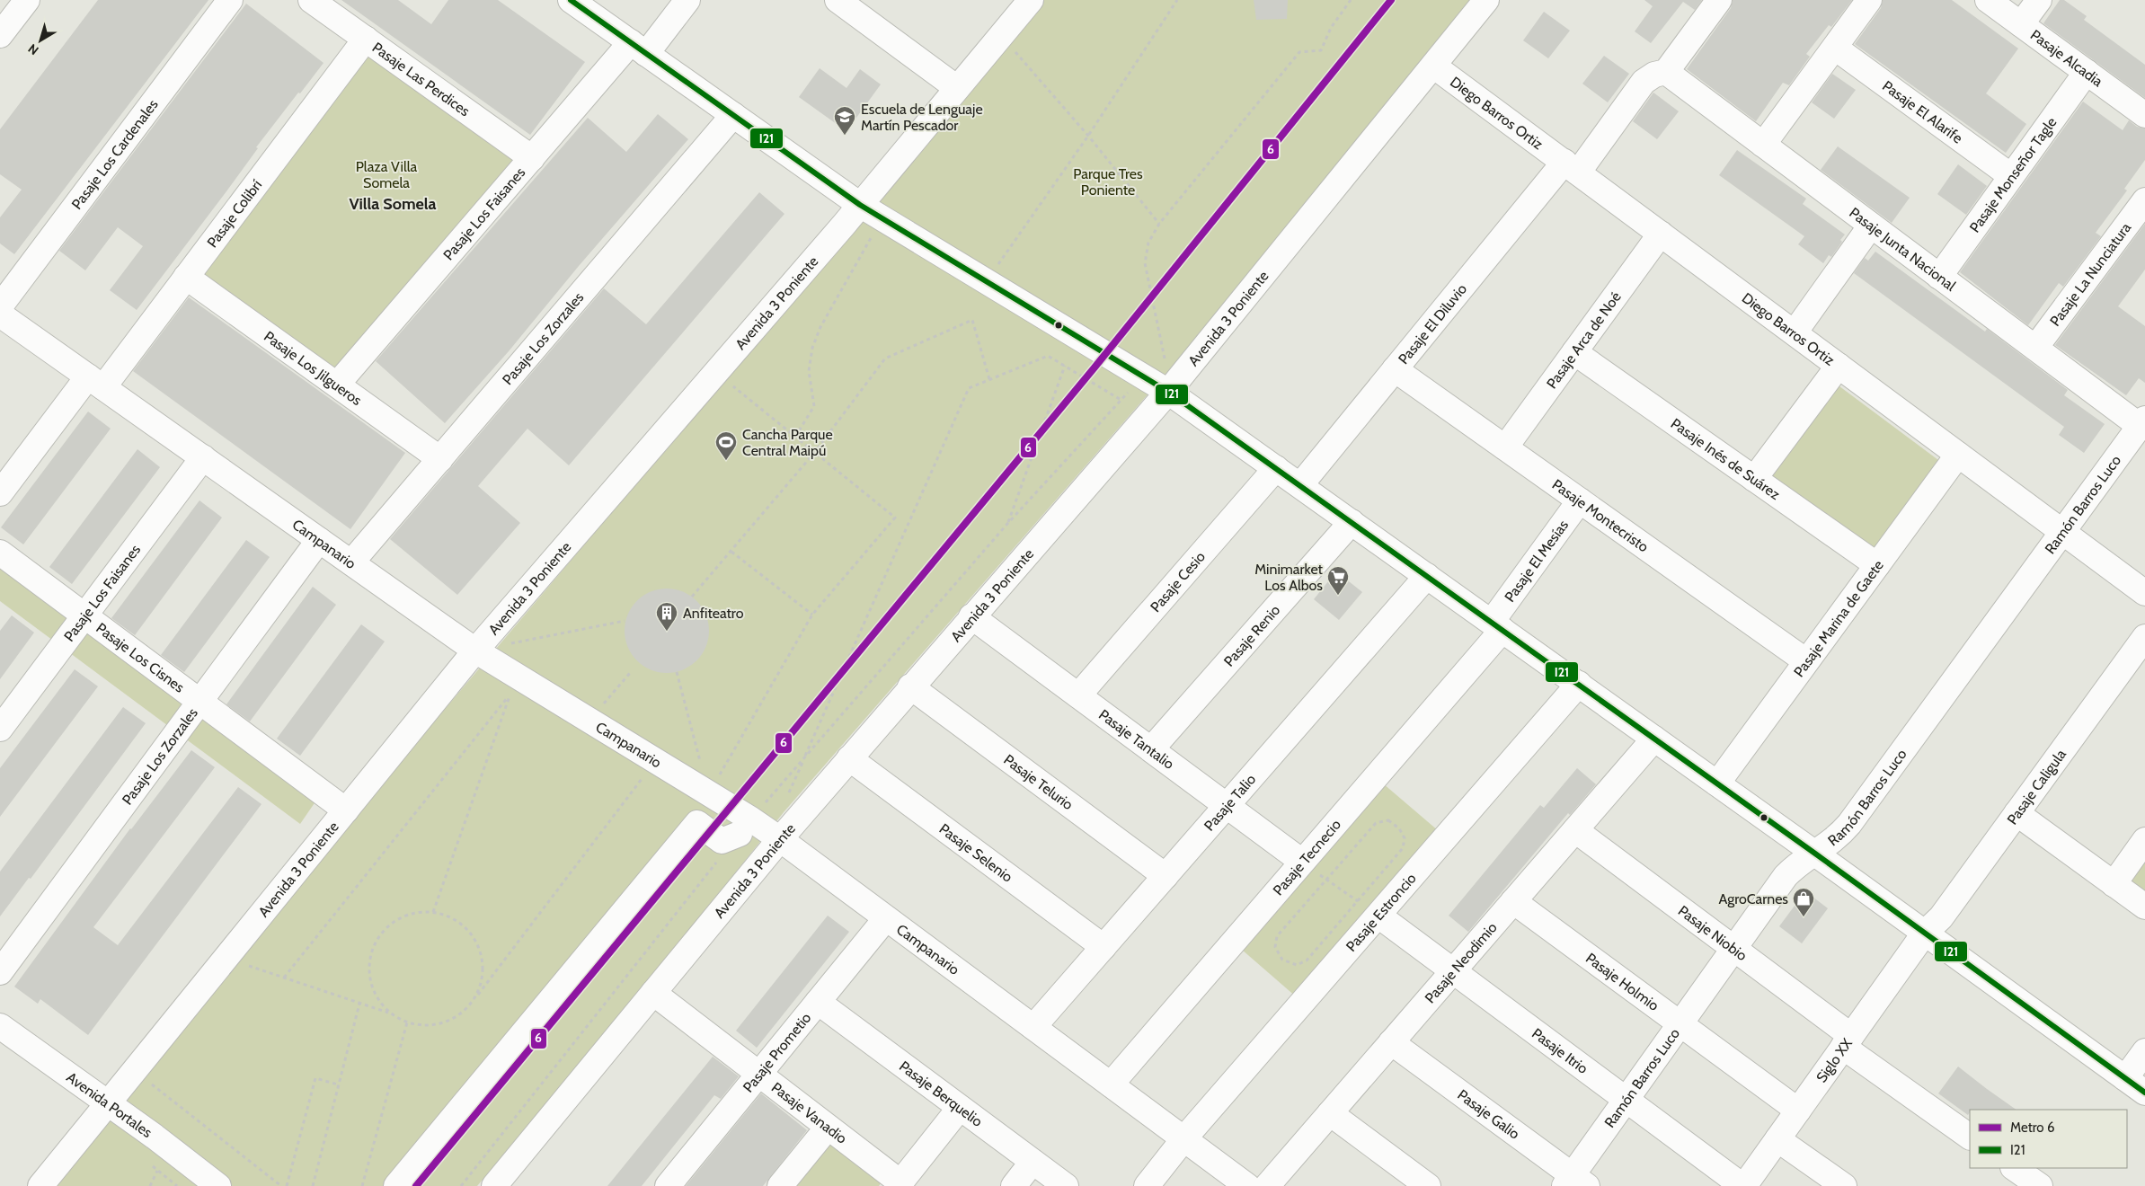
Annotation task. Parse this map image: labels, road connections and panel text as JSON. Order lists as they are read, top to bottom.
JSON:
{
  "streets": {
    "street": [
      "Pasaje Alcadia",
      "Pasaje Las Perdices",
      "Pasaje El Alarife",
      "Diego Barros Ortiz",
      "Pasaje Los Cardenales",
      "Pasaje Monseñor Tagle",
      "Pasaje Colibrí",
      "Pasaje Los Faisanes",
      "Pasaje Junta Nacional",
      "Pasaje La Nunciatura",
      "Avenida 3 Poniente",
      "Pasaje El Diluvio",
      "Pasaje Los Zorzales",
      "Pasaje Arca de Noé",
      "Pasaje Los Jilgueros",
      "Pasaje Inés de Suárez",
      "Ramón Barros Luco",
      "Pasaje Montecristo",
      "Campanario",
      "Pasaje El Mesías",
      "Pasaje Cesio",
      "Pasaje Marina de Gaete",
      "Pasaje Renio",
      "Pasaje Los Cisnes",
      "Pasaje Tantalio",
      "Pasaje Telurio",
      "Pasaje Caligula",
      "Pasaje Talio",
      "Pasaje Selenio",
      "Pasaje Tecnecio",
      "Pasaje Estroncio",
      "Pasaje Niobio",
      "Pasaje Neodimio",
      "Pasaje Holmio",
      "Pasaje Itrio",
      "Pasaje Prometio",
      "Siglo XX",
      "Pasaje Berquelio",
      "Avenida Portales",
      "Pasaje Vanadio",
      "Pasaje Galio"
    ]
  },
  "crossings": [
    ["Pasaje Alcadia", "Pasaje Monseñor Tagle"],
    ["Pasaje Las Perdices", "Pasaje Colibrí"],
    ["Pasaje Las Perdices", "Pasaje Los Faisanes"],
    ["Pasaje El Alarife", "Pasaje Monseñor Tagle"],
    ["Diego Barros Ortiz", "Avenida 3 Poniente"],
    ["Diego Barros Ortiz", "Pasaje El Diluvio"],
    ["Diego Barros Ortiz", "Pasaje Arca de Noé"],
    ["Diego Barros Ortiz", "Ramón Barros Luco"],
    ["Diego Barros Ortiz", "Pasaje Marina de Gaete"],
    ["Pasaje Monseñor Tagle", "Pasaje Junta Nacional"],
    ["Pasaje Colibrí", "Pasaje Los Jilgueros"],
    ["Pasaje Colibrí", "Campanario"],
    ["Pasaje Los Faisanes", "Pasaje Los Jilgueros"],
    ["Pasaje Los Faisanes", "Campanario"],
    ["Pasaje Los Faisanes", "Pasaje Los Cisnes"],
    ["Pasaje Junta Nacional", "Pasaje La Nunciatura"],
    ["Pasaje Junta Nacional", "Pasaje El Diluvio"],
    ["Pasaje Junta Nacional", "Ramón Barros Luco"],
    ["Avenida 3 Poniente", "Campanario"],
    ["Avenida 3 Poniente", "Pasaje Los Cisnes"],
    ["Avenida 3 Poniente", "Pasaje Tantalio"],
    ["Avenida 3 Poniente", "Pasaje Telurio"],
    ["Avenida 3 Poniente", "Pasaje Selenio"],
    ["Avenida 3 Poniente", "Avenida Portales"],
    ["Avenida 3 Poniente", "Pasaje Vanadio"],
    ["Pasaje El Diluvio", "Pasaje Montecristo"],
    ["Pasaje Los Zorzales", "Pasaje Los Jilgueros"],
    ["Pasaje Los Zorzales", "Campanario"],
    ["Pasaje Los Zorzales", "Pasaje Los Cisnes"],
    ["Pasaje Arca de Noé", "Pasaje Inés de Suárez"],
    ["Pasaje Arca de Noé", "Pasaje Montecristo"],
    ["Pasaje Inés de Suárez", "Pasaje Marina de Gaete"],
    ["Ramón Barros Luco", "Pasaje Niobio"],
    ["Ramón Barros Luco", "Pasaje Holmio"],
    ["Ramón Barros Luco", "Pasaje Itrio"],
    ["Ramón Barros Luco", "Pasaje Galio"],
    ["Pasaje Montecristo", "Pasaje El Mesías"],
    ["Pasaje Montecristo", "Pasaje Marina de Gaete"],
    ["Campanario", "Pasaje Talio"],
    ["Campanario", "Pasaje Tecnecio"],
    ["Campanario", "Pasaje Estroncio"],
    ["Campanario", "Pasaje Prometio"],
    ["Pasaje El Mesías", "Pasaje Tecnecio"],
    ["Pasaje Cesio", "Pasaje Tantalio"],
    ["Pasaje Renio", "Pasaje Tantalio"],
    ["Pasaje Tantalio", "Pasaje Talio"],
    ["Pasaje Tantalio", "Pasaje Tecnecio"],
    ["Pasaje Telurio", "Pasaje Talio"],
    ["Pasaje Caligula", "Siglo XX"],
    ["Pasaje Talio", "Pasaje Selenio"],
    ["Pasaje Estroncio", "Pasaje Itrio"],
    ["Pasaje Niobio", "Pasaje Neodimio"],
    ["Pasaje Niobio", "Siglo XX"],
    ["Pasaje Neodimio", "Pasaje Holmio"],
    ["Pasaje Neodimio", "Pasaje Itrio"],
    ["Pasaje Neodimio", "Pasaje Galio"],
    ["Pasaje Holmio", "Siglo XX"],
    ["Pasaje Itrio", "Siglo XX"],
    ["Pasaje Prometio", "Pasaje Berquelio"],
    ["Pasaje Prometio", "Pasaje Vanadio"]
  ],
  "districts": ["Villa Somela"],
  "parks": ["Plaza Villa Somela", "Parque Tres Poniente"],
  "places": {
    "school or university": ["Escuela de Lenguaje Martín Pescador"],
    "sports": ["Cancha Parque Central Maipú"],
    "supermarket": ["Minimarket Los Albos"],
    "building": ["Anfiteatro"],
    "shop": ["AgroCarnes"]
  },
  "lines": ["metro line 6", "transit line I21"],
  "legend": ["Metro 6", "I21"],
  "north": "bottom left"
}
